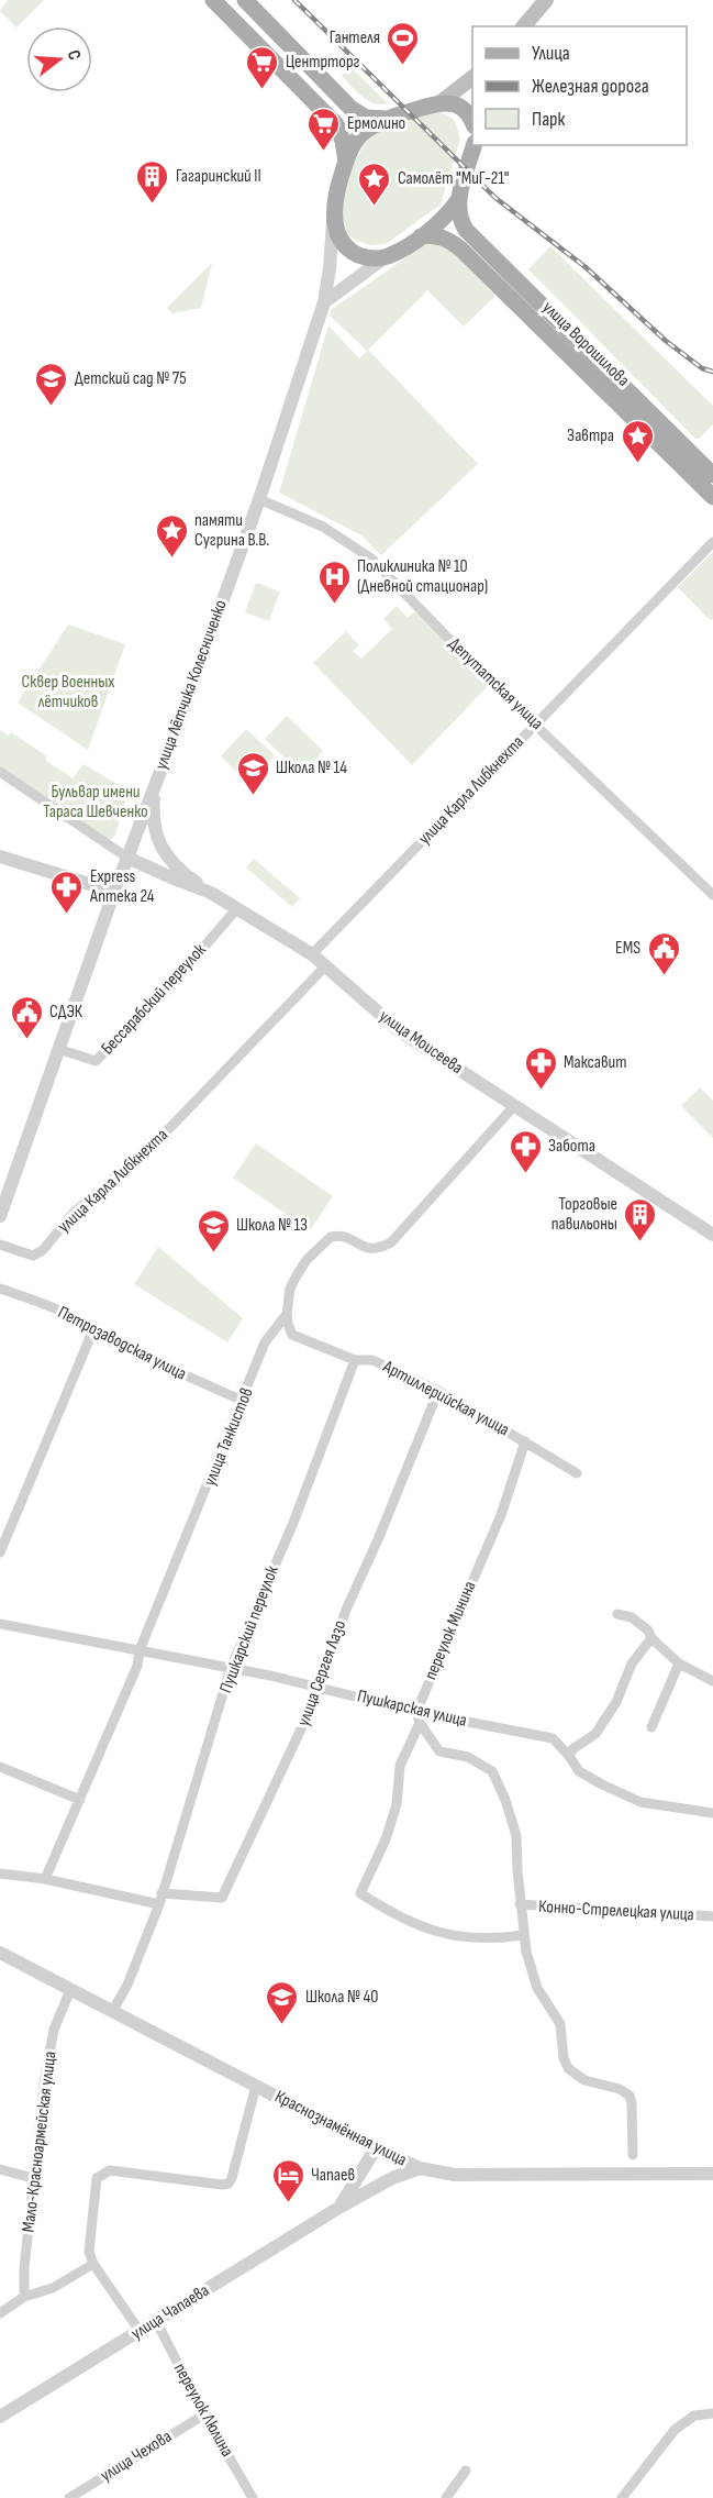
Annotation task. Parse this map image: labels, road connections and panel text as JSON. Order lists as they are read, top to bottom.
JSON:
{
  "streets": {
    "main road": ["улица Ворошилова"],
    "street": [
      "Депутатская улица",
      "улица Лётчика Колесниченко",
      "улица Карла Либкнехта",
      "Бессарабский переулок",
      "улица Моисеева",
      "Петрозаводская улица",
      "Артиллерийская улица",
      "улица Танкистов",
      "Пушкарский переулок",
      "переулок Минина",
      "улица Сергея Лазо",
      "Пушкарская улица",
      "Конно-Стрелецкая улица",
      "Краснознамённая улица",
      "Мало-Красноармейская улица",
      "улица Чапаева",
      "переулок Люлина",
      "улица Чехова"
    ]
  },
  "crossings": [
    ["Депутатская улица", "улица Лётчика Колесниченко"],
    ["Депутатская улица", "улица Карла Либкнехта"],
    ["улица Лётчика Колесниченко", "Бессарабский переулок"],
    ["улица Лётчика Колесниченко", "улица Моисеева"],
    ["улица Карла Либкнехта", "улица Моисеева"],
    ["Бессарабский переулок", "улица Моисеева"],
    ["улица Моисеева", "улица Танкистов"],
    ["Петрозаводская улица", "улица Танкистов"],
    ["Артиллерийская улица", "улица Танкистов"],
    ["Артиллерийская улица", "Пушкарский переулок"],
    ["Артиллерийская улица", "переулок Минина"],
    ["Артиллерийская улица", "улица Сергея Лазо"],
    ["улица Танкистов", "Пушкарская улица"],
    ["Пушкарский переулок", "улица Сергея Лазо"],
    ["Пушкарский переулок", "Пушкарская улица"],
    ["Пушкарский переулок", "Краснознамённая улица"],
    ["переулок Минина", "Пушкарская улица"],
    ["улица Сергея Лазо", "Пушкарская улица"],
    ["Краснознамённая улица", "Мало-Красноармейская улица"],
    ["Краснознамённая улица", "улица Чапаева"],
    ["улица Чапаева", "переулок Люлина"],
    ["переулок Люлина", "улица Чехова"]
  ],
  "parks": ["Сквер Военных лётчиков", "Бульвар имени Тараса Шевченко"],
  "places": {
    "sports": ["Гантеля"],
    "supermarket": ["Центрторг", "Ермолино"],
    "building": ["Гагаринский II", "Торговые павильоны"],
    "place": ["Самолёт \"МиГ-21\"", "Завтра", "памяти Сугрина В.В."],
    "school or university": [
      "Детский сад № 75",
      "Школа № 14",
      "Школа № 13",
      "Школа № 40"
    ],
    "hospital": ["Поликлиника № 10 (Дневной стационар)"],
    "pharmacy": ["Express Аптека 24", "Максавит", "Забота"],
    "public building": ["EMS", "СДЭК"],
    "hotel": ["Чапаев"]
  },
  "legend": ["Улица", "Железная дорога", "Парк"],
  "north": "right"
}
